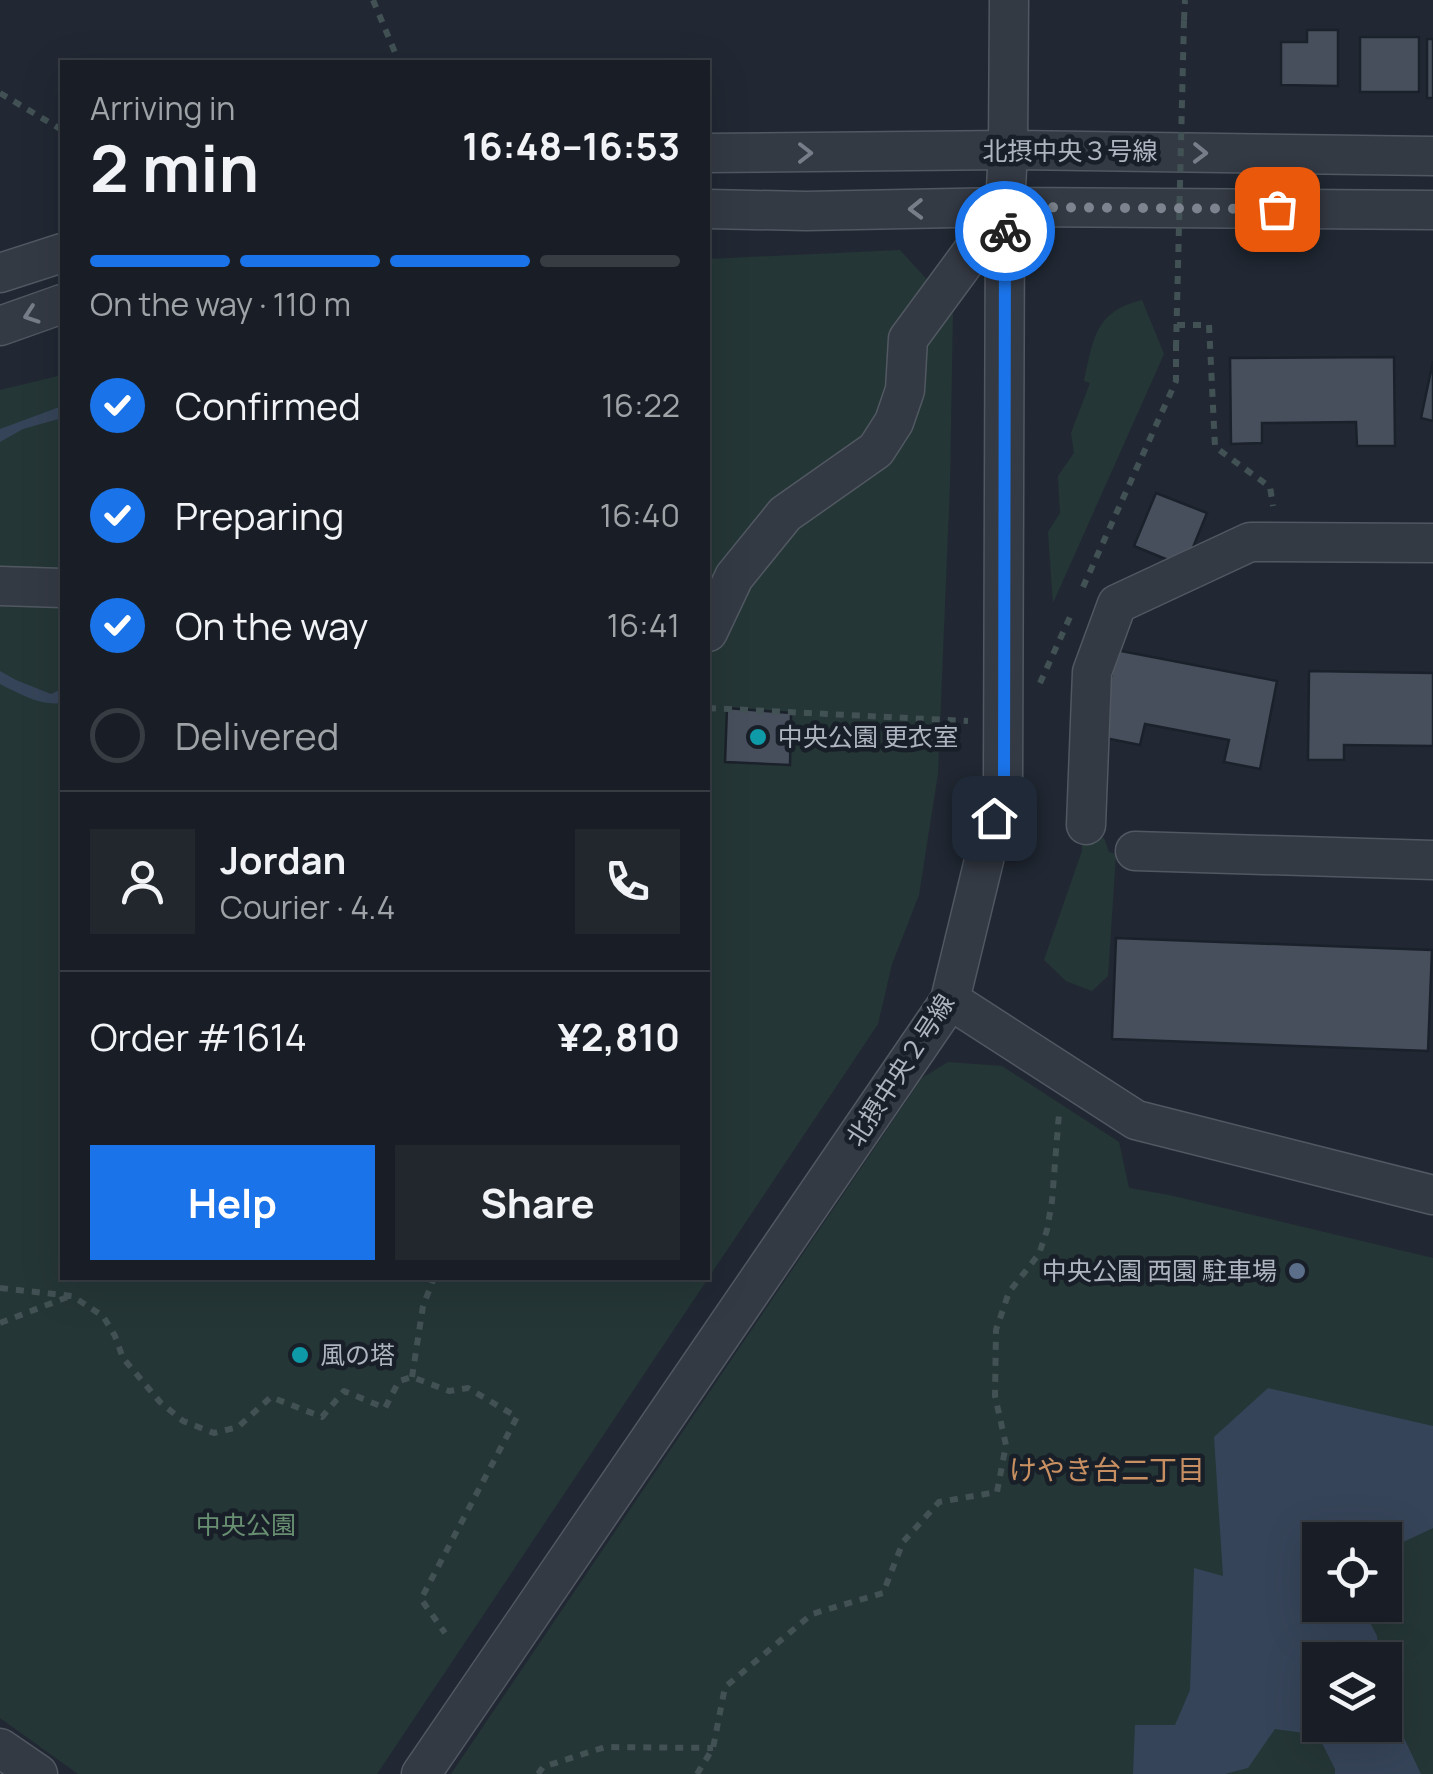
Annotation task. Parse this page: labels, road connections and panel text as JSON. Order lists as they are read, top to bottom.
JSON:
{
  "streets": {
    "street": ["北摂中央３号線", "北摂中央２号線"]
  },
  "crossings": [
    ["北摂中央３号線", "北摂中央２号線"]
  ],
  "districts": ["けやき台二丁目"],
  "parks": ["中央公園"],
  "places": ["中央公園 更衣室", "中央公園 西園 駐車場", "風の塔"],
  "page": {
    "heading": ["2 min", "Arriving in", "16:48–16:53"],
    "panel": [
      "Jordan",
      "Courier · 4.4",
      "Order #1614",
      "¥2,810"
    ],
    "bar": "On the way · 110 m",
    "list": [
      ["Confirmed", "16:22"],
      ["Preparing", "16:40"],
      ["On the way", "16:41"],
      "Delivered"
    ],
    "buttons": ["Help", "Share"]
  }
}
